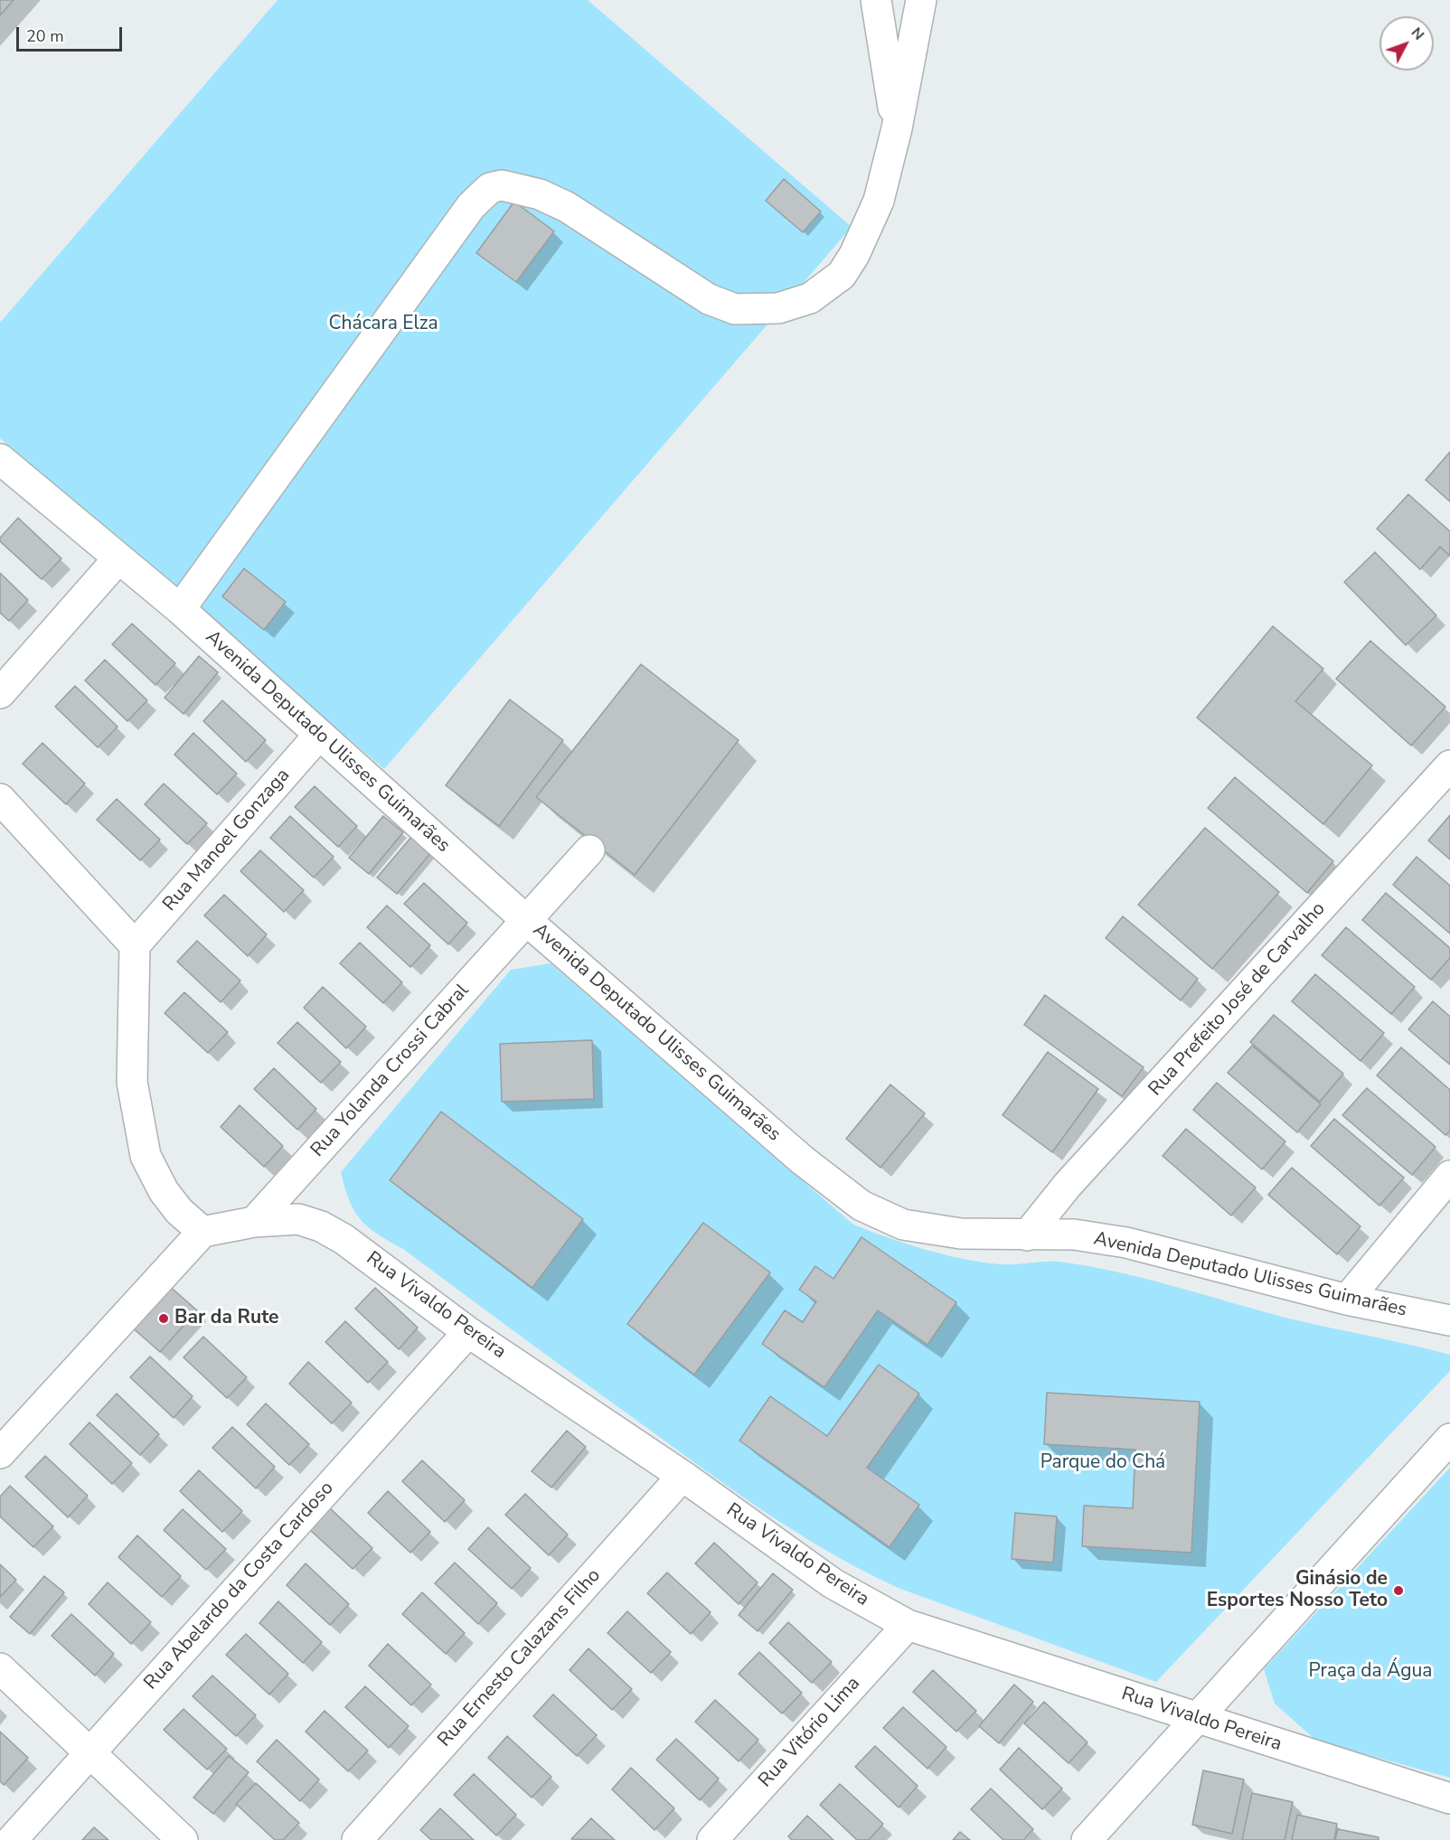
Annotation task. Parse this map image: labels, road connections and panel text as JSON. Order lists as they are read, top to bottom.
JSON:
{
  "streets": {
    "street": [
      "Avenida Deputado Ulisses Guimarães",
      "Rua Manoel Gonzaga",
      "Rua Prefeito José de Carvalho",
      "Rua Yolanda Crossi Cabral",
      "Rua Vivaldo Pereira",
      "Rua Abelardo da Costa Cardoso",
      "Rua Ernesto Calazans Filho",
      "Rua Vitório Lima"
    ]
  },
  "crossings": [
    ["Avenida Deputado Ulisses Guimarães", "Rua Manoel Gonzaga"],
    ["Avenida Deputado Ulisses Guimarães", "Rua Prefeito José de Carvalho"],
    ["Avenida Deputado Ulisses Guimarães", "Rua Yolanda Crossi Cabral"],
    ["Rua Yolanda Crossi Cabral", "Rua Vivaldo Pereira"],
    ["Rua Vivaldo Pereira", "Rua Abelardo da Costa Cardoso"],
    ["Rua Vivaldo Pereira", "Rua Ernesto Calazans Filho"],
    ["Rua Vivaldo Pereira", "Rua Vitório Lima"]
  ],
  "parks": ["Chácara Elza", "Parque do Chá", "Praça da Água"],
  "places": ["Bar da Rute", "Ginásio de Esportes Nosso Teto"],
  "scale_bar": "20 m",
  "north": "top right"
}
